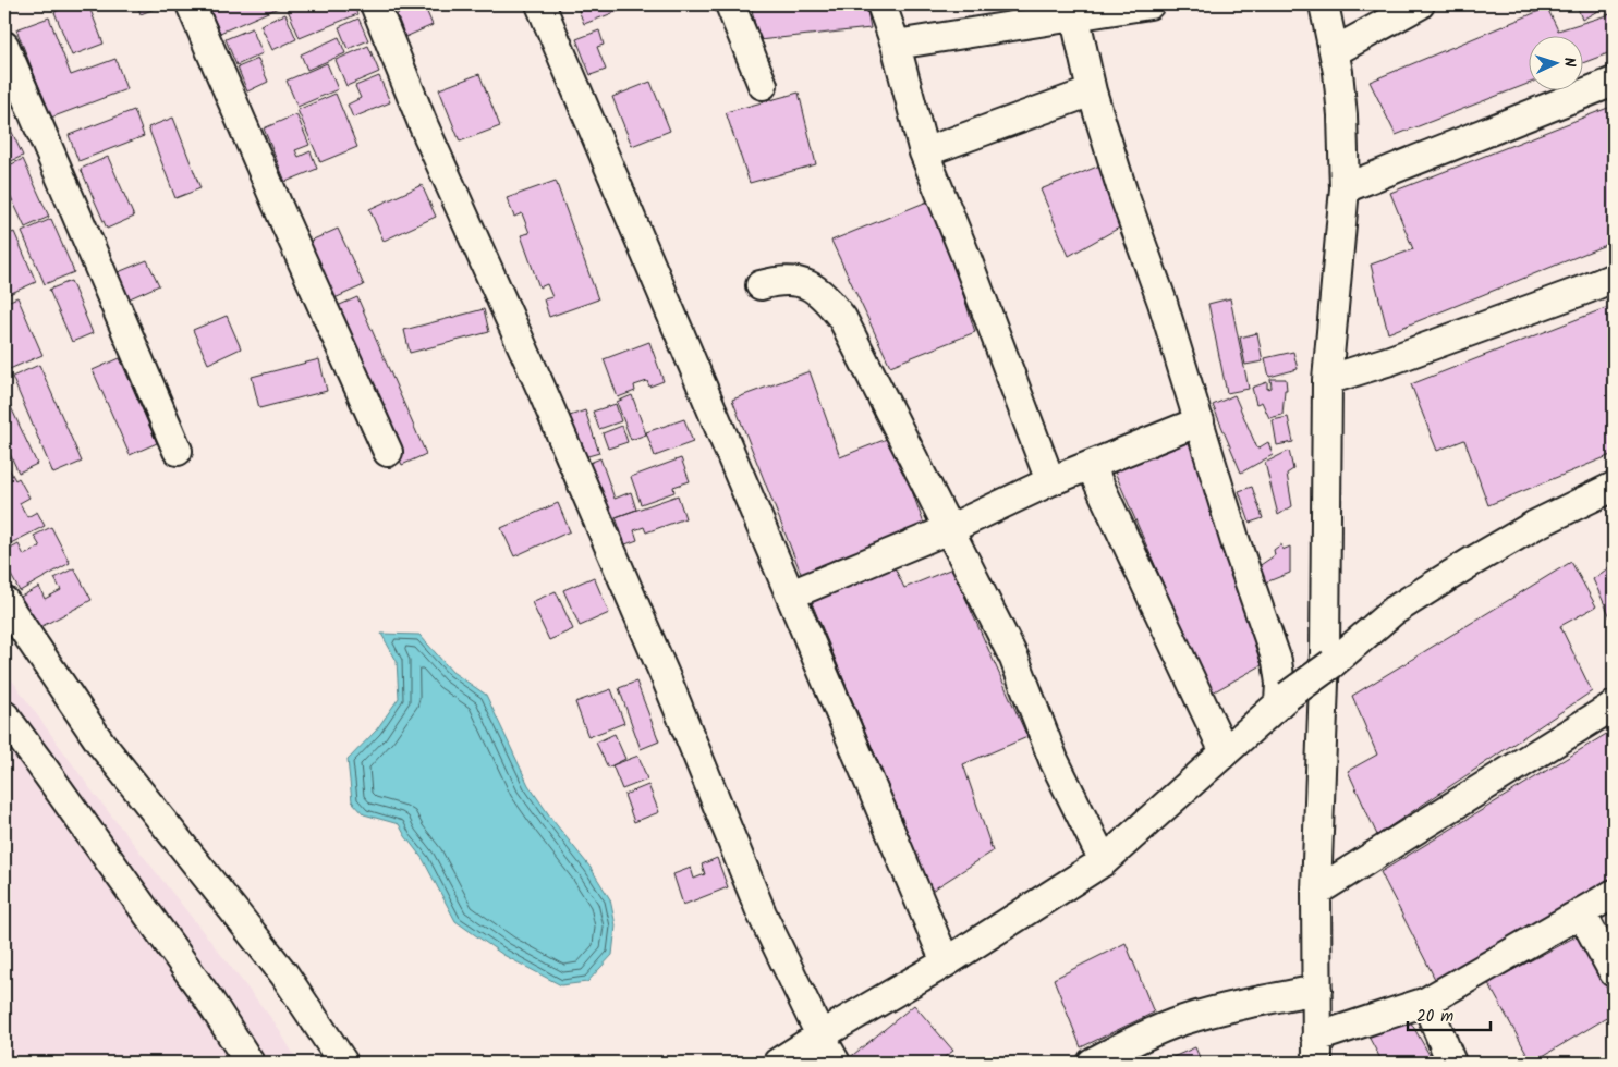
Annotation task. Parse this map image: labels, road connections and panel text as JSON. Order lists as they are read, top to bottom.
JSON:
{
  "scale_bar": "20 m",
  "north": "right"
}
